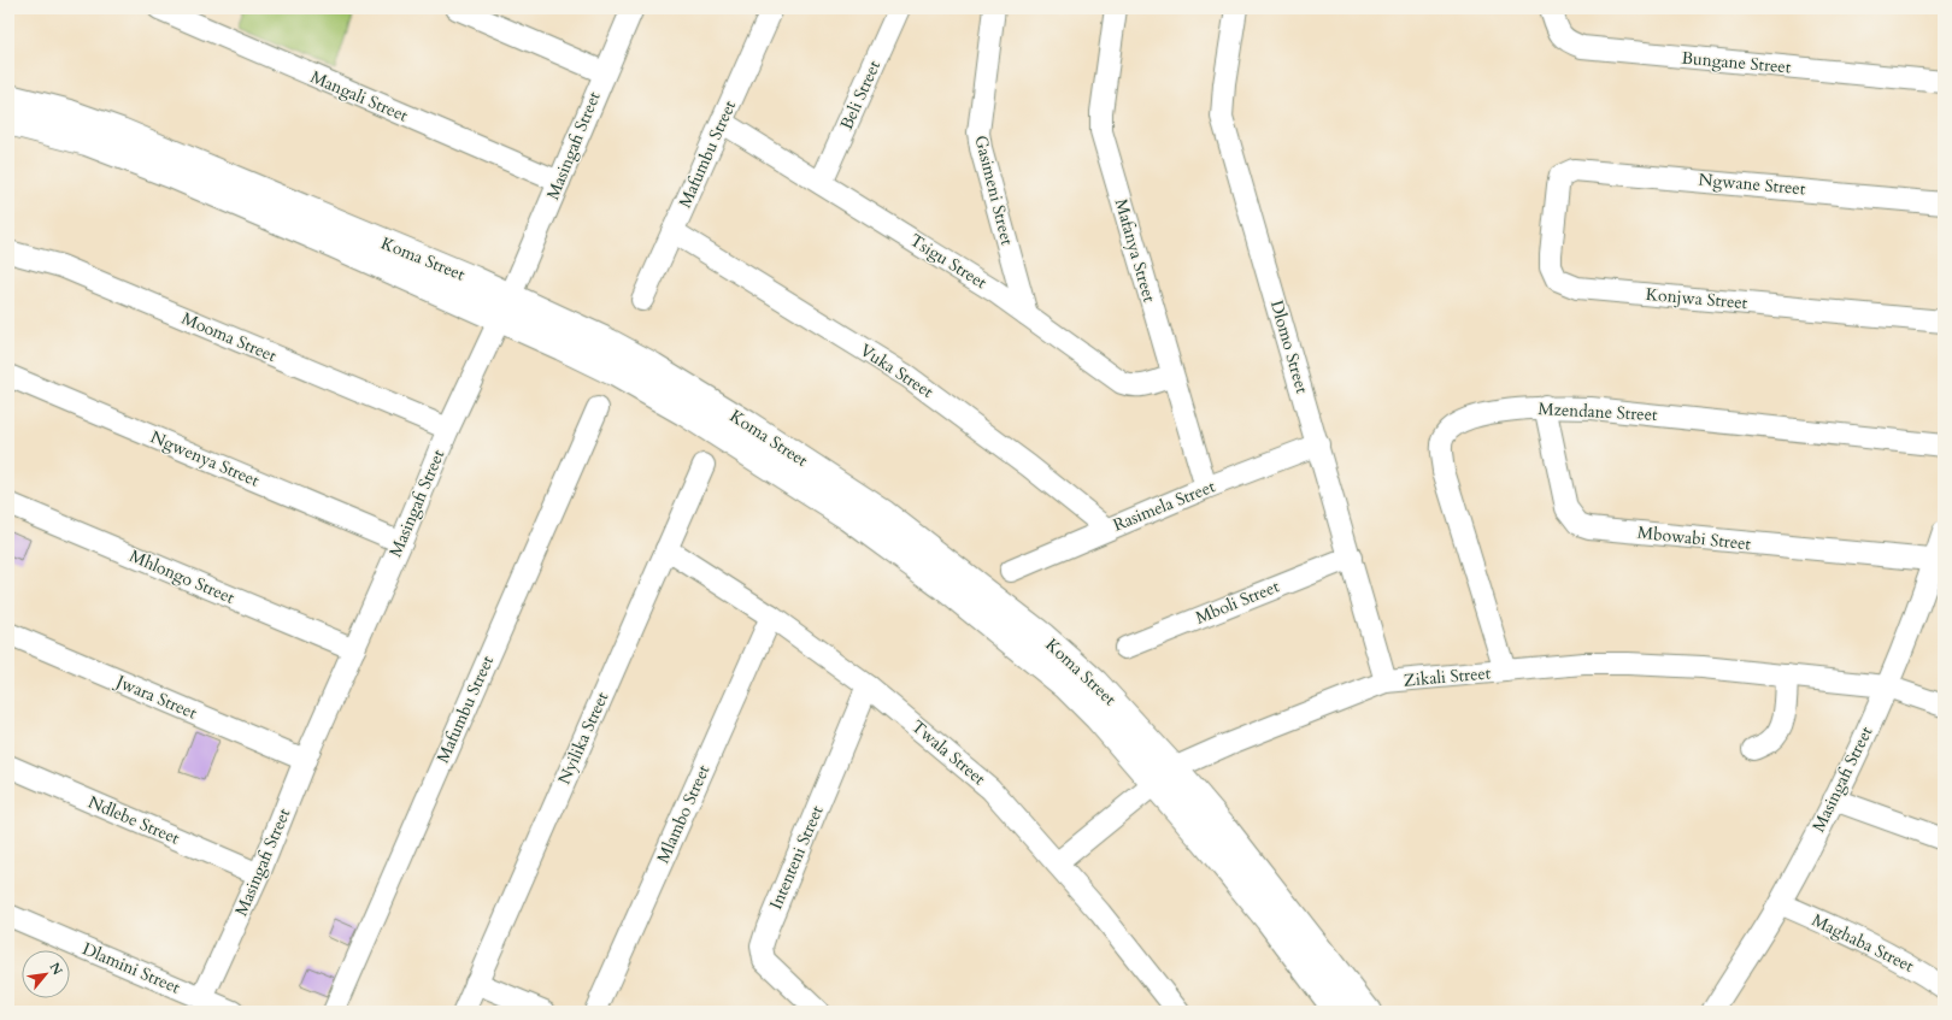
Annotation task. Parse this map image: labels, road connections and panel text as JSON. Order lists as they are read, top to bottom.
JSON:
{
  "streets": {
    "main road": ["Koma Street"],
    "street": [
      "Bungane Street",
      "Beli Street",
      "Mangali Street",
      "Masingafi Street",
      "Mafumbu Street",
      "Ngwane Street",
      "Gasimeni Street",
      "Mafanya Street",
      "Tsigu Street",
      "Konjwa Street",
      "Mooma Street",
      "Dlomo Street",
      "Vuka Street",
      "Mzendane Street",
      "Ngwenya Street",
      "Rasimela Street",
      "Mbowabi Street",
      "Mhlongo Street",
      "Mboli Street",
      "Zikali Street",
      "Jwara Street",
      "Nyilika Street",
      "Twala Street",
      "Mlambo Street",
      "Ndlebe Street",
      "Intenteni Street",
      "Maghaba Street",
      "Dlamini Street"
    ]
  },
  "crossings": [
    ["Beli Street", "Tsigu Street"],
    ["Mangali Street", "Masingafi Street"],
    ["Masingafi Street", "Koma Street"],
    ["Masingafi Street", "Mooma Street"],
    ["Masingafi Street", "Ngwenya Street"],
    ["Masingafi Street", "Mbowabi Street"],
    ["Masingafi Street", "Mhlongo Street"],
    ["Masingafi Street", "Zikali Street"],
    ["Masingafi Street", "Jwara Street"],
    ["Masingafi Street", "Ndlebe Street"],
    ["Masingafi Street", "Maghaba Street"],
    ["Masingafi Street", "Dlamini Street"],
    ["Mafumbu Street", "Tsigu Street"],
    ["Mafumbu Street", "Vuka Street"],
    ["Ngwane Street", "Konjwa Street"],
    ["Gasimeni Street", "Tsigu Street"],
    ["Mafanya Street", "Tsigu Street"],
    ["Mafanya Street", "Rasimela Street"],
    ["Koma Street", "Zikali Street"],
    ["Dlomo Street", "Rasimela Street"],
    ["Dlomo Street", "Mboli Street"],
    ["Dlomo Street", "Zikali Street"],
    ["Vuka Street", "Rasimela Street"],
    ["Mzendane Street", "Mbowabi Street"],
    ["Mzendane Street", "Zikali Street"],
    ["Zikali Street", "Twala Street"],
    ["Nyilika Street", "Twala Street"],
    ["Twala Street", "Mlambo Street"],
    ["Twala Street", "Intenteni Street"]
  ],
  "north": "top right"
}
